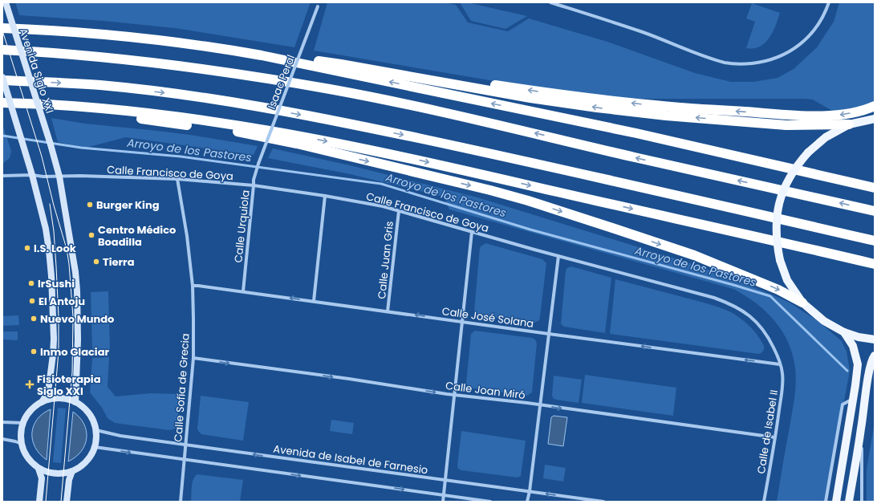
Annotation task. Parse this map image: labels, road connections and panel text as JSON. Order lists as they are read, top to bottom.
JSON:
{
  "streets": {
    "street": [
      "Avenida Siglo XXI",
      "Isaac Peral",
      "Calle Francisco de Goya",
      "Calle Urquiola",
      "Calle Juan Gris",
      "Calle José Solana",
      "Calle Sofía de Grecia",
      "Calle Joan Miró",
      "Calle de Isabel II",
      "Avenida de Isabel de Farnesio"
    ]
  },
  "crossings": [
    ["Avenida Siglo XXI", "Calle Francisco de Goya"],
    ["Avenida Siglo XXI", "Avenida de Isabel de Farnesio"],
    ["Isaac Peral", "Calle Urquiola"],
    ["Calle Francisco de Goya", "Calle Urquiola"],
    ["Calle Francisco de Goya", "Calle Juan Gris"],
    ["Calle Francisco de Goya", "Calle José Solana"],
    ["Calle Francisco de Goya", "Calle Sofía de Grecia"],
    ["Calle Francisco de Goya", "Calle de Isabel II"],
    ["Calle Urquiola", "Calle José Solana"],
    ["Calle Juan Gris", "Calle José Solana"],
    ["Calle José Solana", "Calle Sofía de Grecia"],
    ["Calle José Solana", "Calle de Isabel II"],
    ["Calle Sofía de Grecia", "Calle Joan Miró"],
    ["Calle Sofía de Grecia", "Avenida de Isabel de Farnesio"],
    ["Calle Joan Miró", "Calle de Isabel II"]
  ],
  "one_way": ["Calle José Solana", "Calle Joan Miró"],
  "water": ["Arroyo de los Pastores"],
  "places": {
    "other": [
      "Burger King",
      "Centro Médico Boadilla",
      "I.S. Look",
      "Tierra",
      "IrSushi",
      "El Antoju",
      "Nuevo Mundo",
      "Inmo Glaciar"
    ],
    "health": ["Fisioterapia Siglo XXI"]
  }
}
